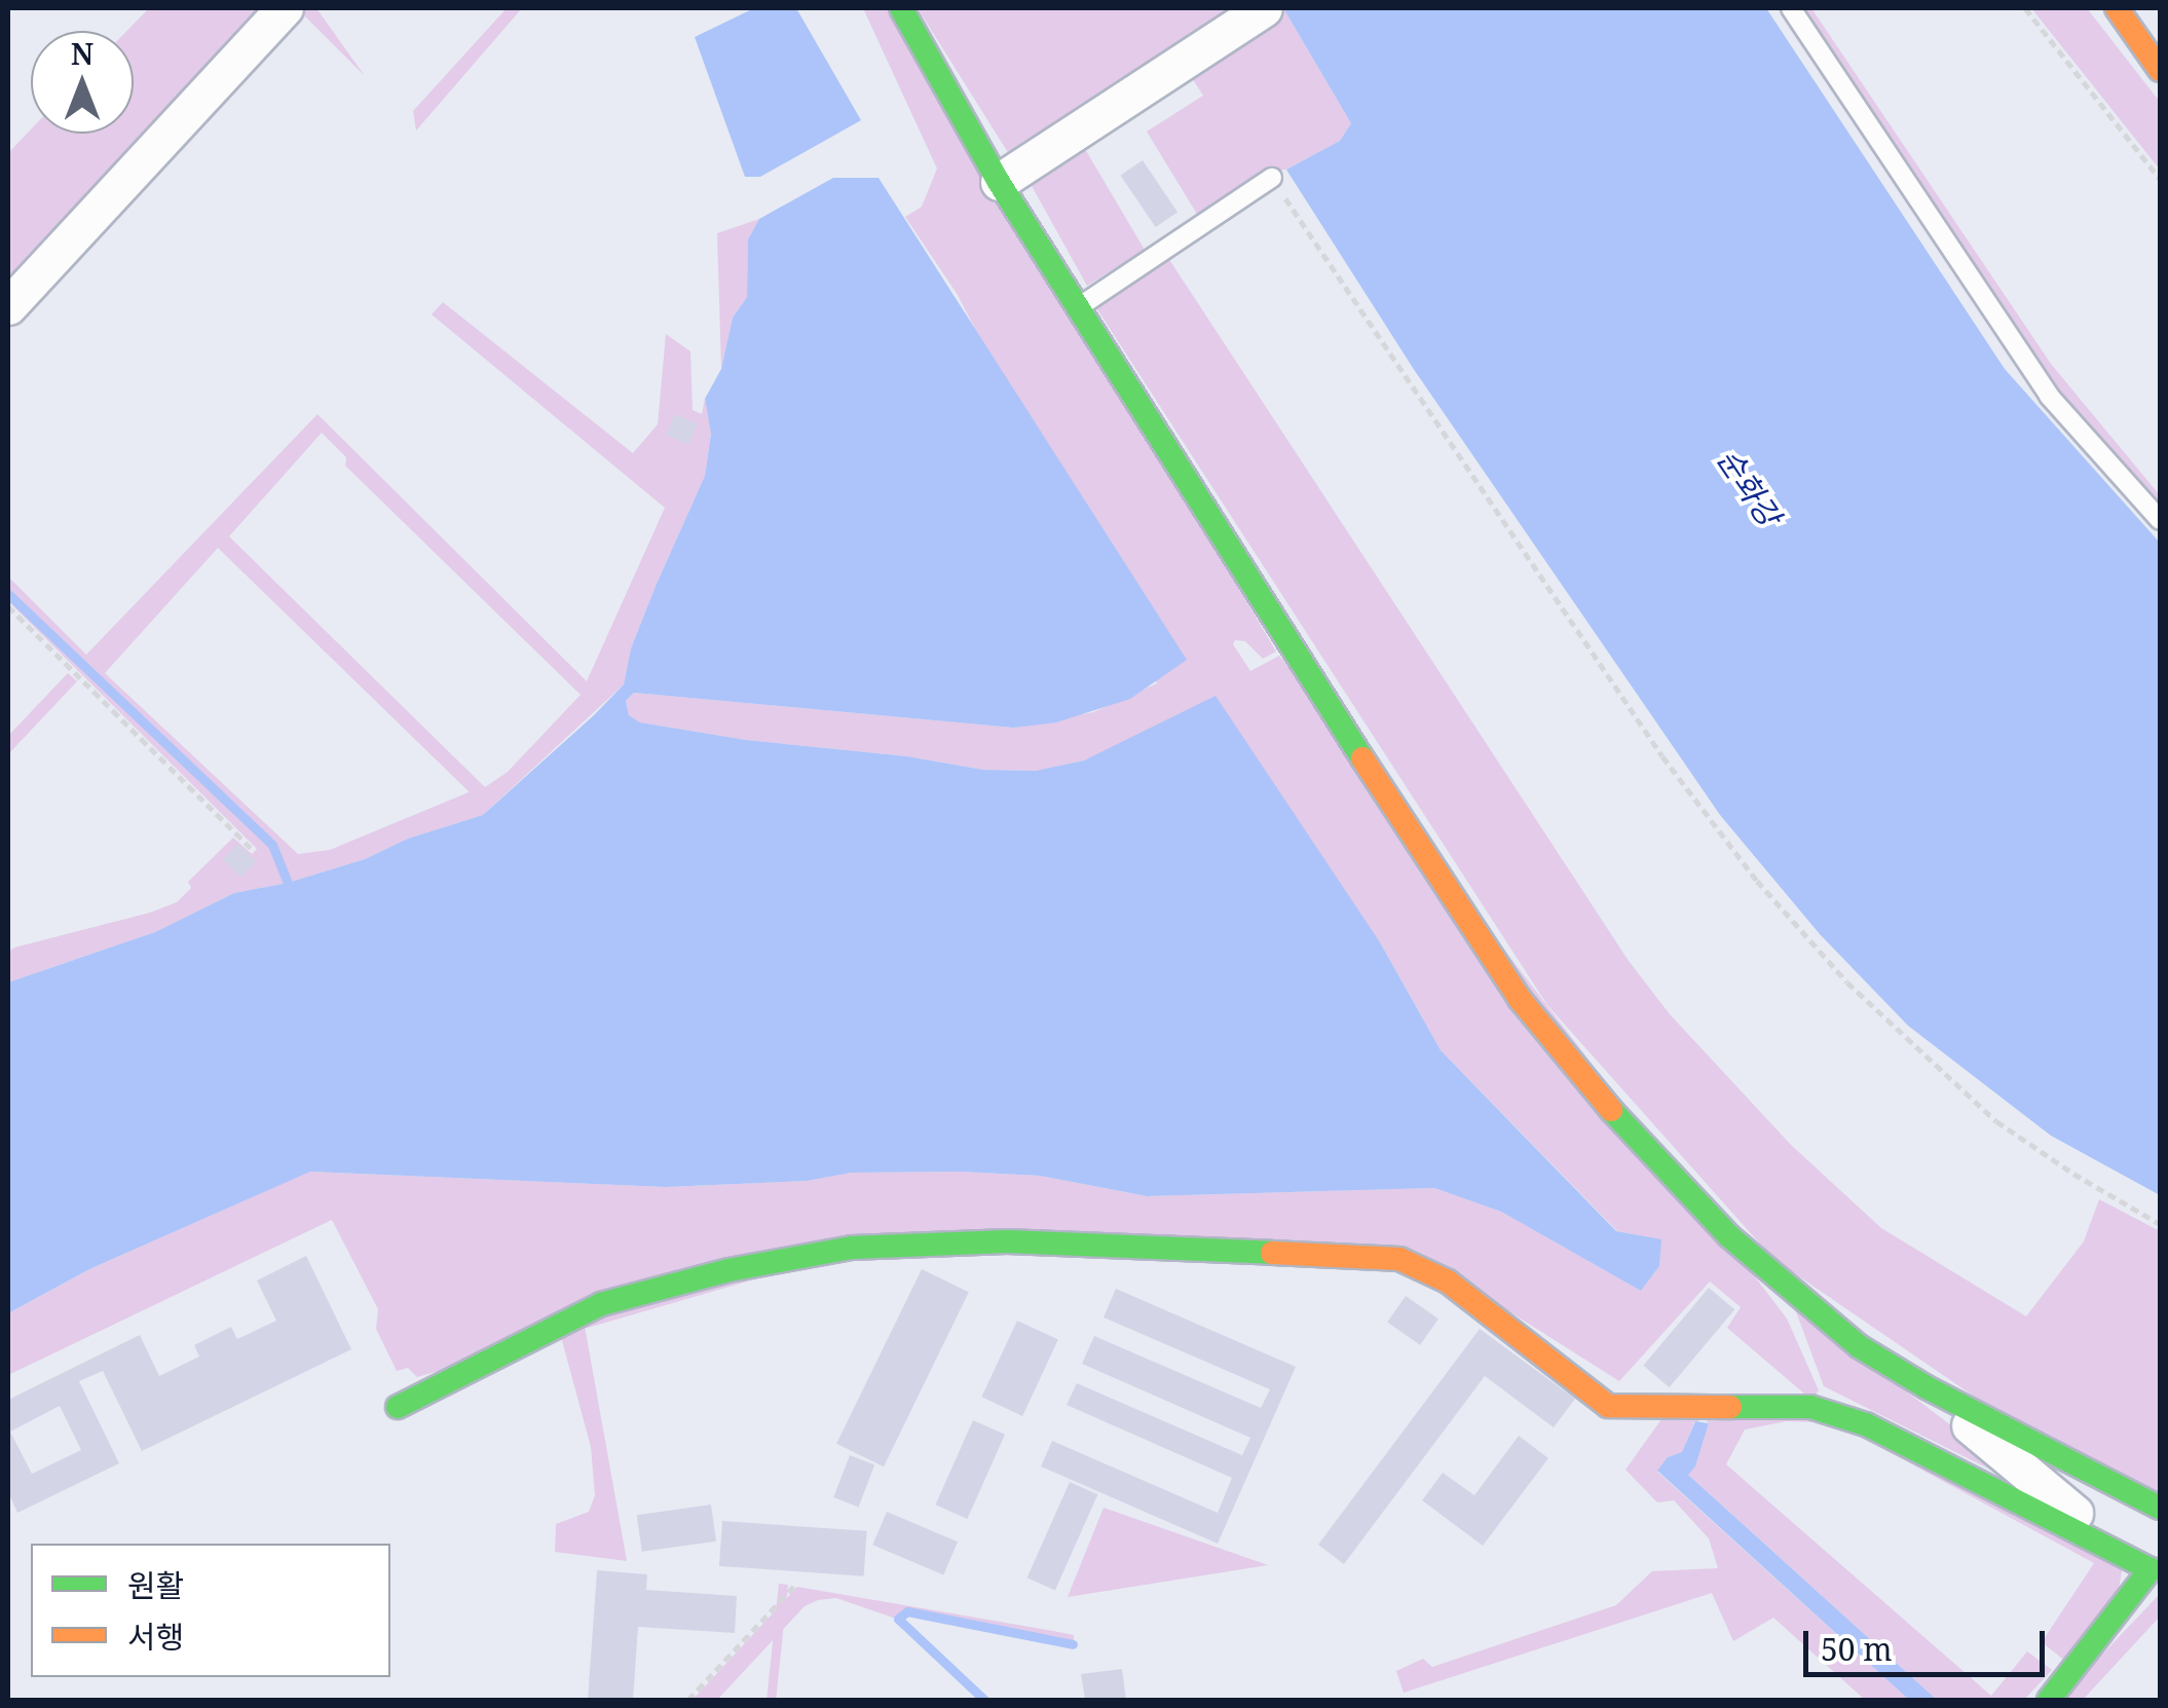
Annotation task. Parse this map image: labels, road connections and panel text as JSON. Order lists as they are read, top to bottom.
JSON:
{
  "water": ["순화강"],
  "legend": ["원활", "서행"],
  "scale_bar": "50 m",
  "north": "top"
}
